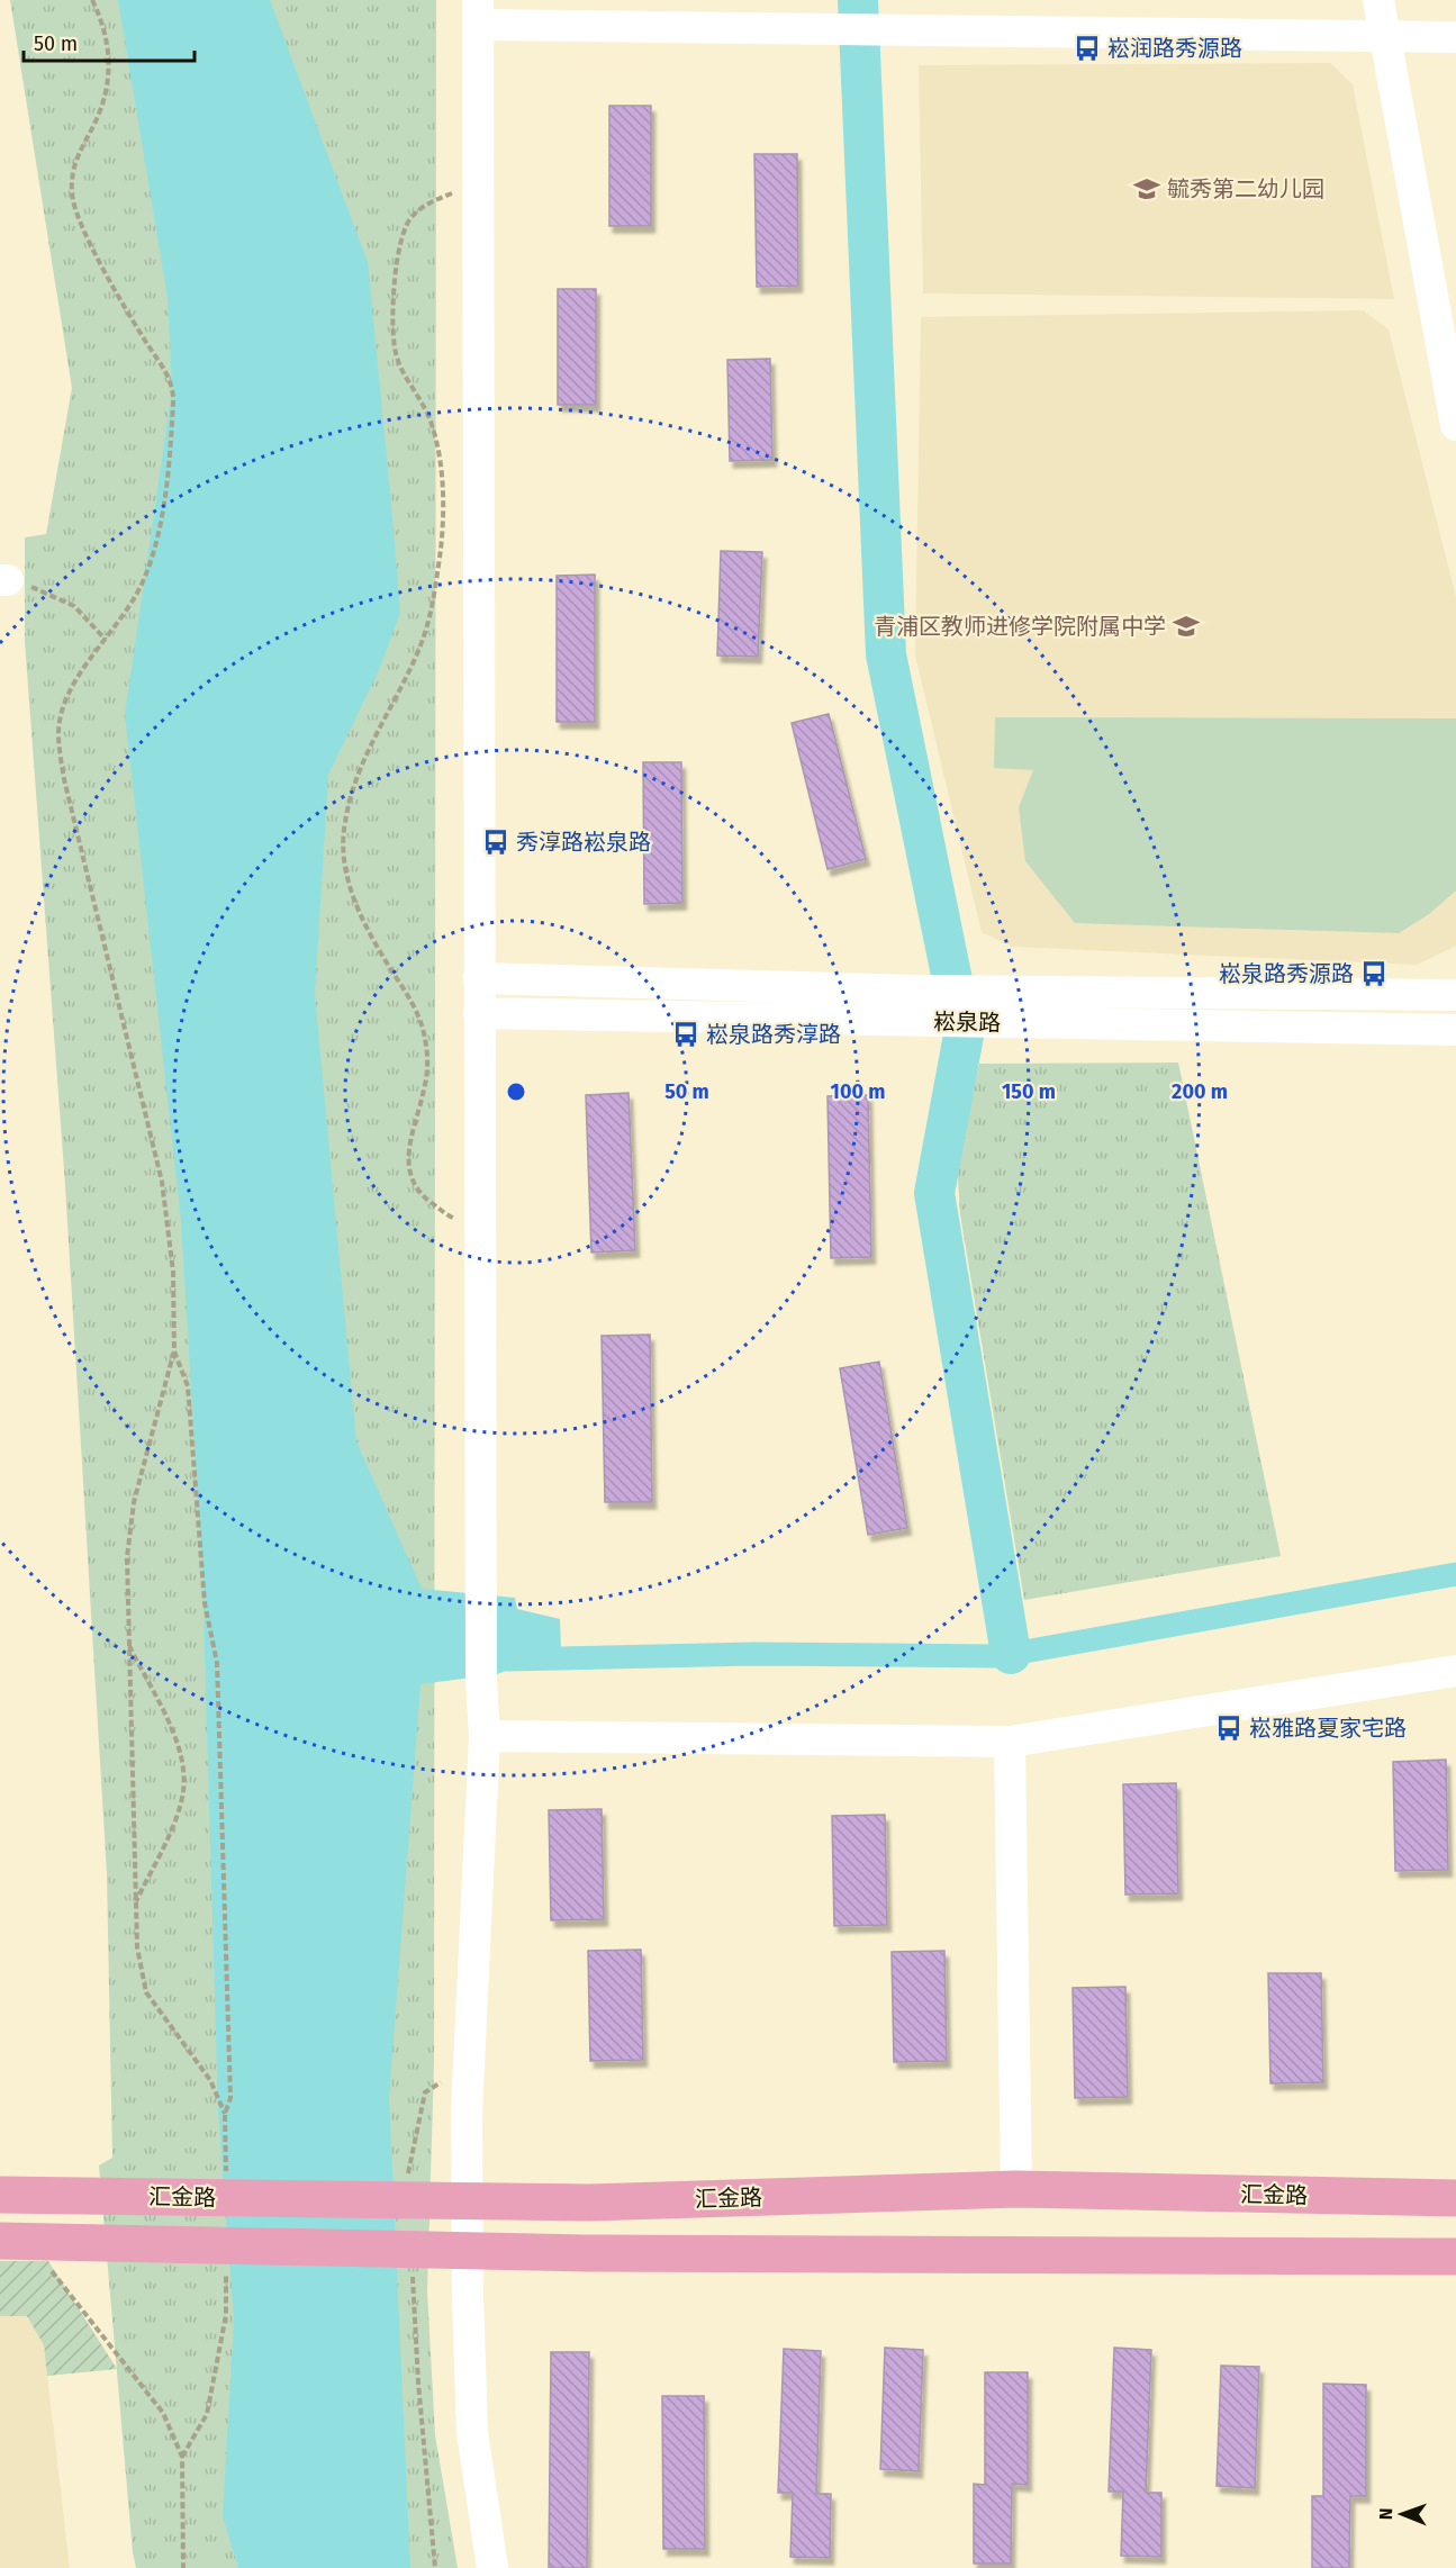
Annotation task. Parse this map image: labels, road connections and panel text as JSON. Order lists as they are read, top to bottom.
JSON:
{
  "streets": {
    "main road": ["汇金路"],
    "street": ["崧泉路"]
  },
  "places": {
    "bus stop": [
      "崧润路秀源路",
      "秀淳路崧泉路",
      "崧泉路秀源路",
      "崧泉路秀淳路",
      "崧雅路夏家宅路"
    ],
    "school or university": ["毓秀第二幼儿园", "青浦区教师进修学院附属中学"]
  },
  "scale_bar": "50 m",
  "north": "left",
  "rings": [
    "50 m",
    "100 m",
    "150 m",
    "200 m"
  ]
}
